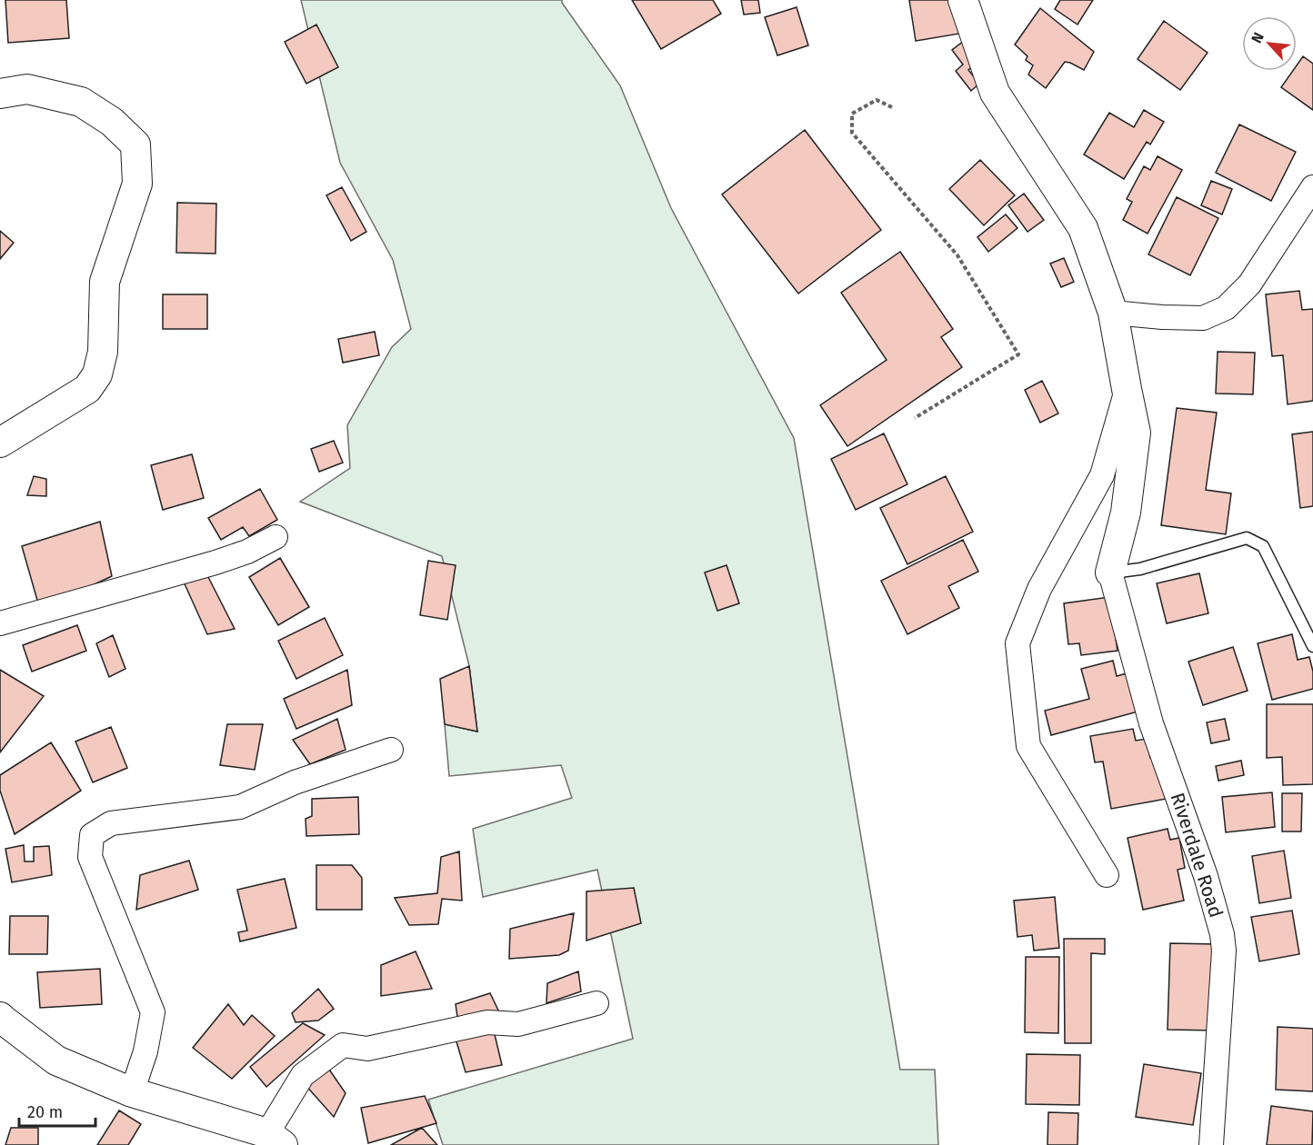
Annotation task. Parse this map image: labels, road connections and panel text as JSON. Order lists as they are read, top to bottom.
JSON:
{
  "streets": {
    "street": ["Riverdale Road"]
  },
  "scale_bar": "20 m",
  "north": "top left"
}
